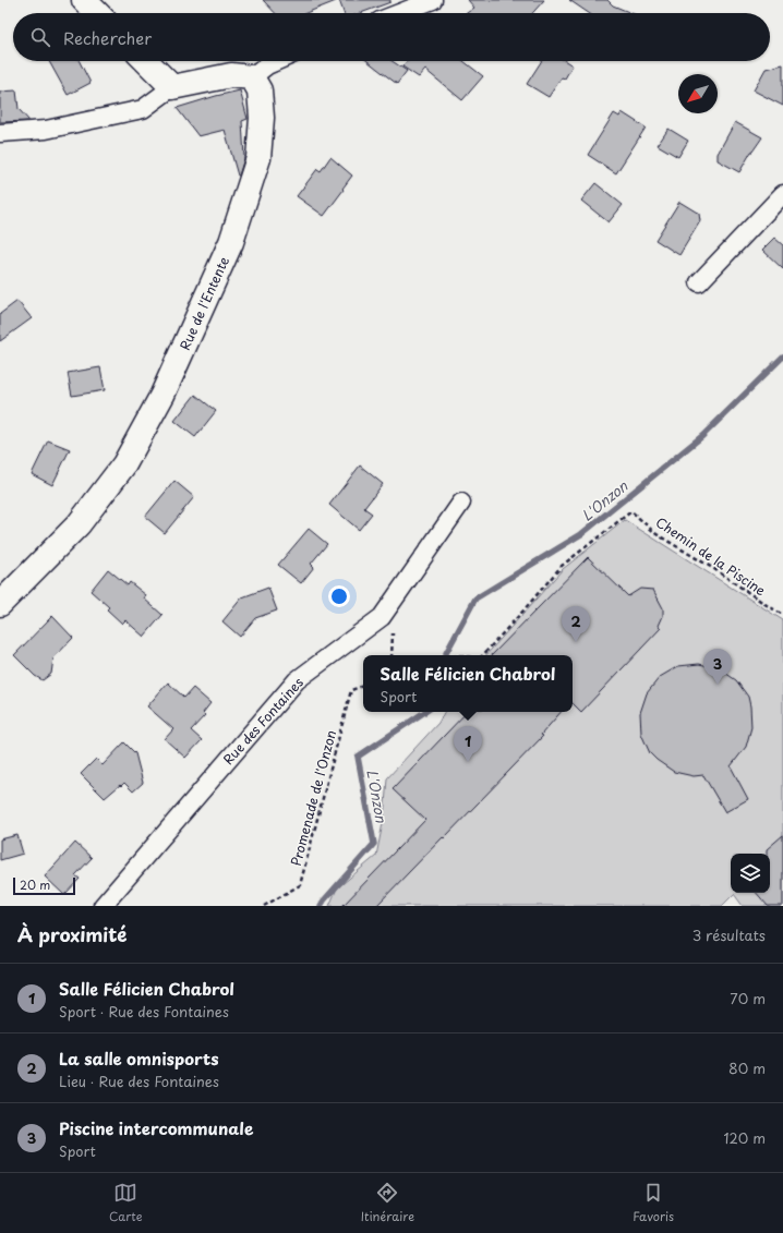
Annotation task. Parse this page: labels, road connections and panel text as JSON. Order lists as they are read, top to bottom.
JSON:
{
  "streets": {
    "street": ["Rue de l'Entente", "Rue des Fontaines"],
    "path": ["Chemin de la Piscine", "Promenade de l'Onzon"]
  },
  "water": ["L'Onzon"],
  "scale_bar": "20 m",
  "north": "bottom left",
  "page": {
    "search": "Rechercher",
    "pins": ["2", "3", "1"],
    "popup": ["Salle Félicien Chabrol", "Sport"],
    "scale": "20 m",
    "heading": ["À proximité", "3 résultats"],
    "list": [
      {
        "mark": "1",
        "name": "Salle Félicien Chabrol",
        "note": "Sport · Rue des Fontaines",
        "value": "70 m"
      },
      {
        "mark": "2",
        "name": "La salle omnisports",
        "note": "Lieu · Rue des Fontaines",
        "value": "80 m"
      },
      {
        "mark": "3",
        "name": "Piscine intercommunale",
        "note": "Sport",
        "value": "120 m"
      }
    ],
    "nav": ["Carte", "Itinéraire", "Favoris"]
  }
}
